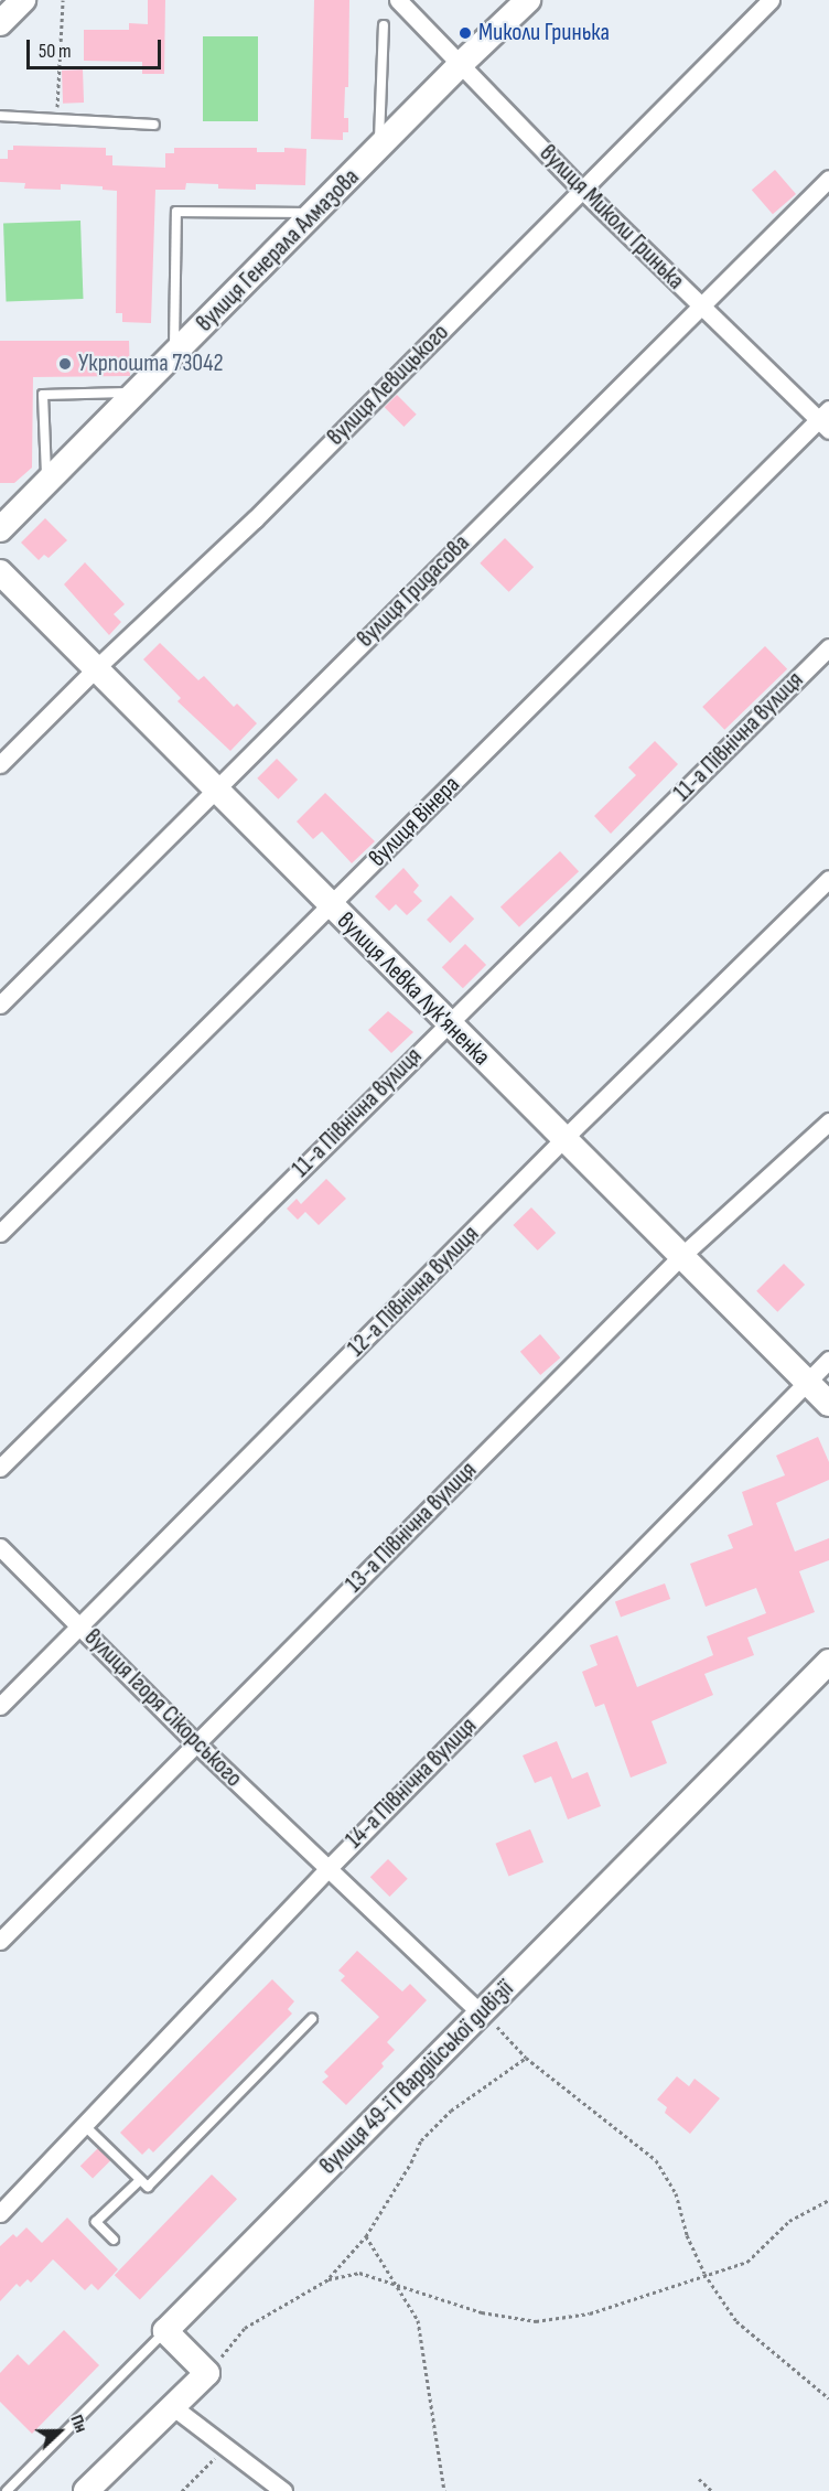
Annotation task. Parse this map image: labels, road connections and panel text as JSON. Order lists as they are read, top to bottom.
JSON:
{
  "streets": {
    "street": [
      "вулиця Миколи Гринька",
      "вулиця Генерала Алмазова",
      "вулиця Левицького",
      "вулиця Гридасова",
      "11-а Північна вулиця",
      "вулиця Вінера",
      "вулиця Левка Лук'яненка",
      "12-а Північна вулиця",
      "13-а Північна вулиця",
      "вулиця Ігоря Сікорського",
      "14-а Північна вулиця",
      "вулиця 49-ї Гвардійської дивізії"
    ]
  },
  "crossings": [
    ["вулиця Миколи Гринька", "вулиця Генерала Алмазова"],
    ["вулиця Миколи Гринька", "вулиця Левицького"],
    ["вулиця Миколи Гринька", "вулиця Гридасова"],
    ["вулиця Миколи Гринька", "вулиця Вінера"],
    ["вулиця Левицького", "вулиця Левка Лук'яненка"],
    ["вулиця Гридасова", "вулиця Левка Лук'яненка"],
    ["11-а Північна вулиця", "вулиця Левка Лук'яненка"],
    ["вулиця Вінера", "вулиця Левка Лук'яненка"],
    ["вулиця Левка Лук'яненка", "12-а Північна вулиця"],
    ["вулиця Левка Лук'яненка", "13-а Північна вулиця"],
    ["вулиця Левка Лук'яненка", "14-а Північна вулиця"],
    ["12-а Північна вулиця", "вулиця Ігоря Сікорського"],
    ["13-а Північна вулиця", "вулиця Ігоря Сікорського"],
    ["вулиця Ігоря Сікорського", "14-а Північна вулиця"],
    ["вулиця Ігоря Сікорського", "вулиця 49-ї Гвардійської дивізії"]
  ],
  "places": ["Миколи Гринька", "Укрпошта 73042"],
  "scale_bar": "50 m",
  "north": "right"
}
